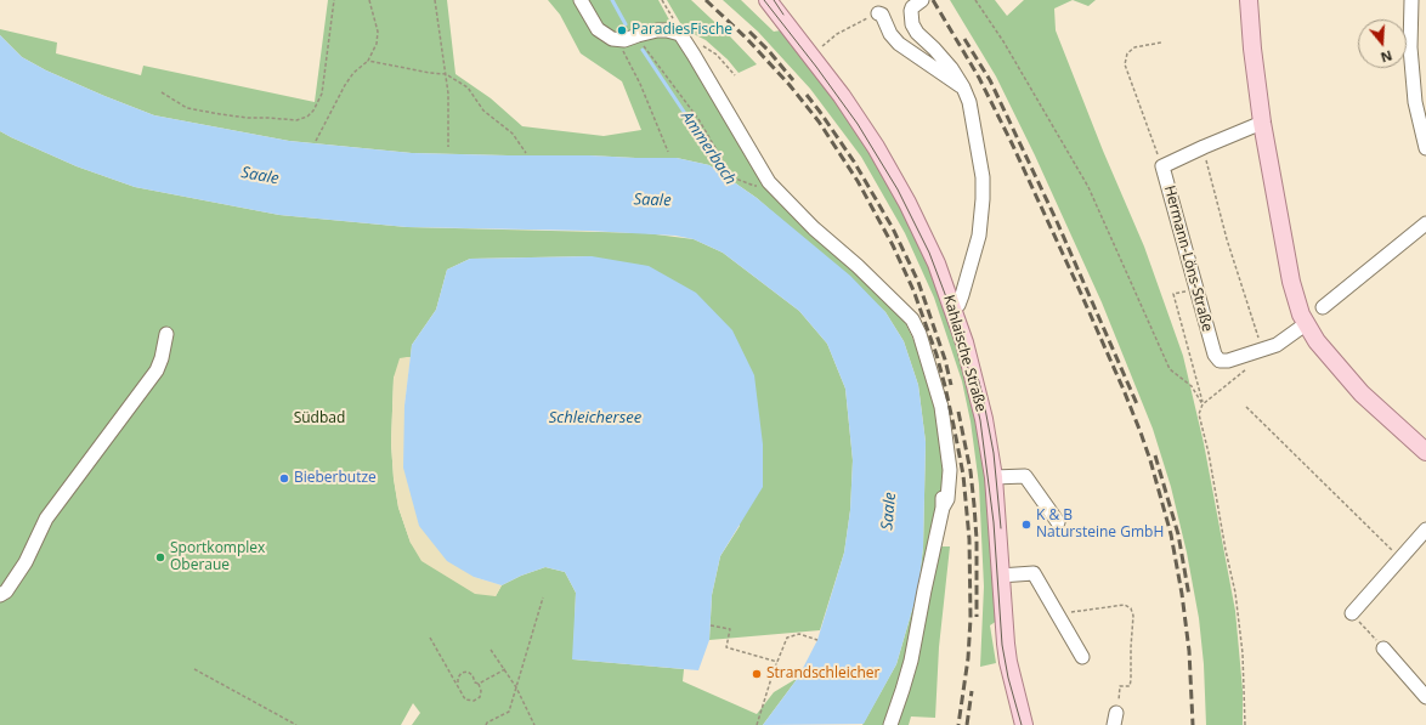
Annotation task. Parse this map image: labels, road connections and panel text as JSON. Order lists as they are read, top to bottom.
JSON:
{
  "streets": {
    "main road": ["Kahlaische Straße"],
    "street": ["Hermann-Löns-Straße"]
  },
  "water": ["Ammerbach", "Saale", "Schleichersee"],
  "parks": ["Südbad"],
  "places": [
    "ParadiesFische",
    "Bieberbutze",
    "K & B Natursteine GmbH",
    "Sportkomplex Oberaue",
    "Strandschleicher"
  ],
  "north": "bottom"
}
